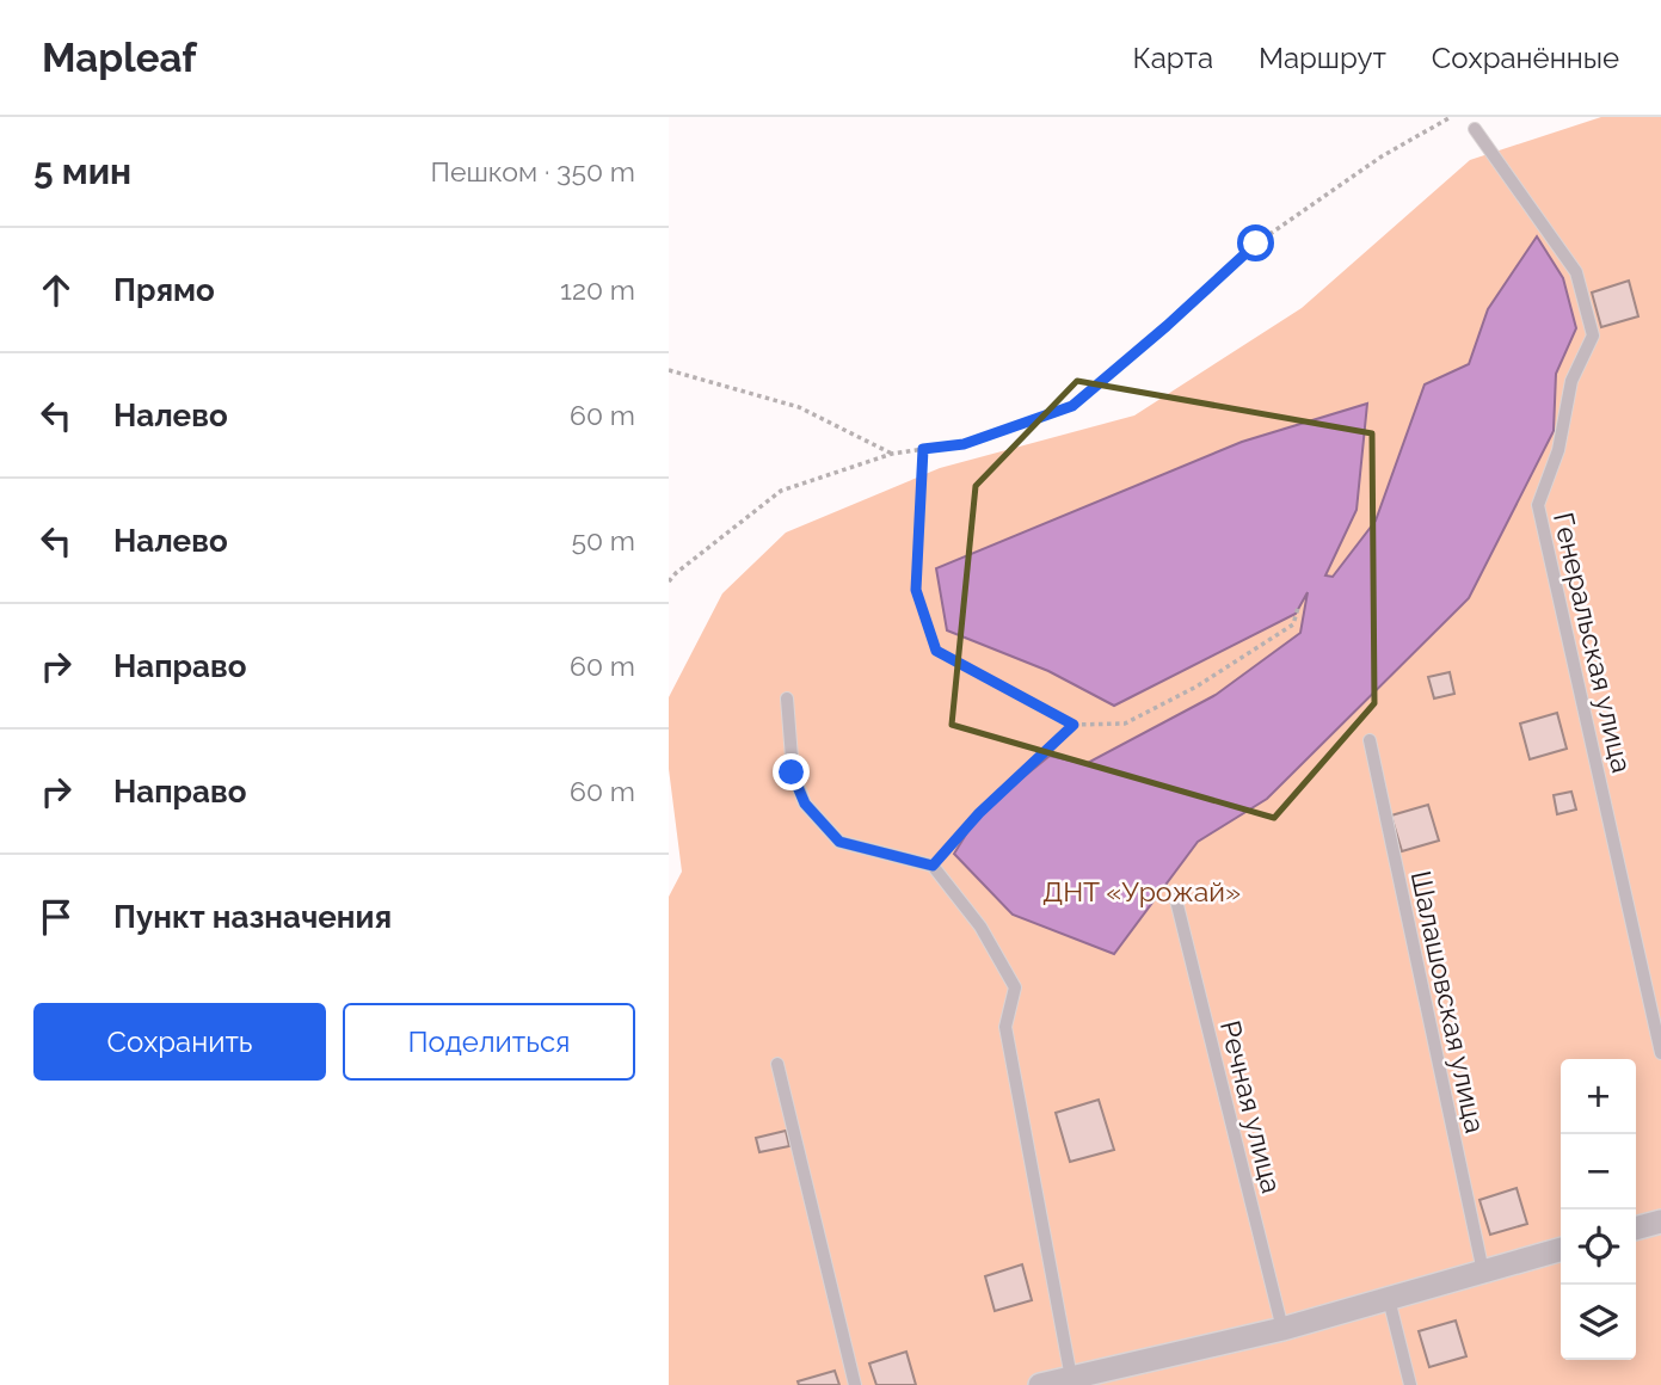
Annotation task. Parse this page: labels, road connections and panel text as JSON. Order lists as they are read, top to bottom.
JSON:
{
  "streets": {
    "lane": ["Генеральская улица", "Шалашовская улица", "Речная улица"]
  },
  "parks": ["ДНТ «Урожай»"],
  "page": {
    "header": "Mapleaf",
    "nav": ["Карта", "Маршрут", "Сохранённые"],
    "heading": ["5 мин", "Пешком · 350 m"],
    "list": [
      ["Прямо", "120 m"],
      ["Налево", "60 m"],
      ["Налево", "50 m"],
      ["Направо", "60 m"],
      ["Направо", "60 m"],
      "Пункт назначения"
    ],
    "buttons": ["Сохранить", "Поделиться"],
    "map_buttons": ["+", "−"]
  }
}
